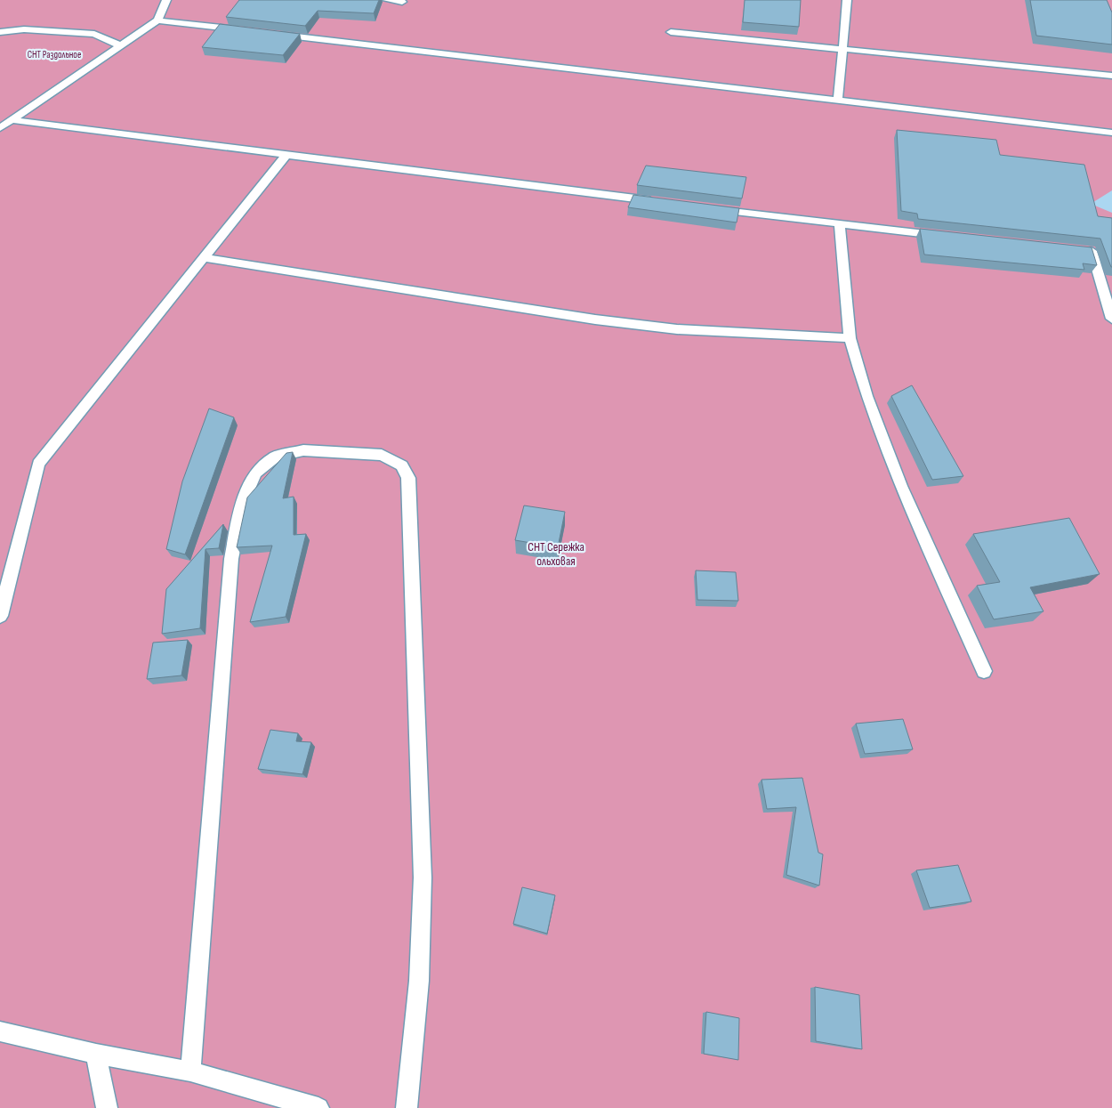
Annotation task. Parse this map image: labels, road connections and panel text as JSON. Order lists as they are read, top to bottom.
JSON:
{
  "parks": ["СНТ Раздольное", "СНТ Сережка ольховая"]
}
